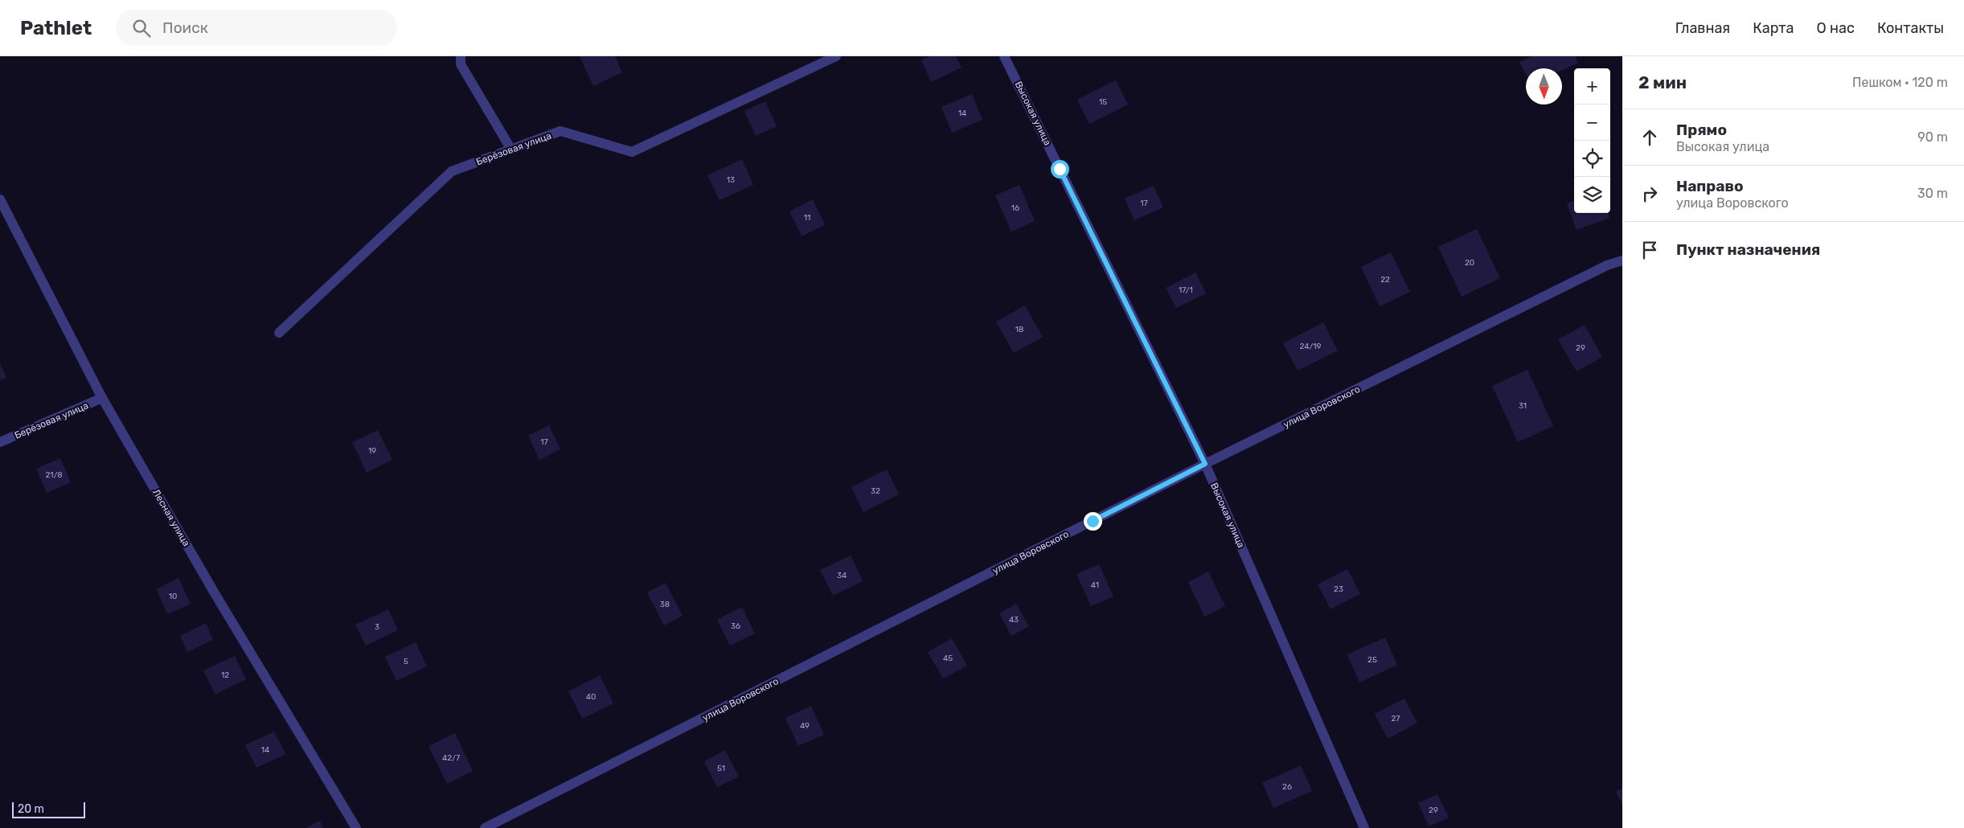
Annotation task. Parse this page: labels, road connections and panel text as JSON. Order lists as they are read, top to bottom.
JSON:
{
  "streets": {
    "street": [
      "Высокая улица",
      "Берёзовая улица",
      "улица Воровского",
      "Лесная улица"
    ]
  },
  "crossings": [
    ["Высокая улица", "улица Воровского"],
    ["Берёзовая улица", "Лесная улица"]
  ],
  "house_numbers": [
    "15",
    "14",
    "13",
    "17",
    "16",
    "11",
    "20",
    "22",
    "17/1",
    "18",
    "24/19",
    "29",
    "31",
    "17",
    "19",
    "21/8",
    "32",
    "34",
    "41",
    "23",
    "10",
    "38",
    "43",
    "36",
    "3",
    "45",
    "25",
    "5",
    "12",
    "40",
    "27",
    "49",
    "14",
    "42/7",
    "51",
    "26",
    "29"
  ],
  "scale_bar": "20 m",
  "north": "bottom",
  "page": {
    "header": "Pathlet",
    "search": "Поиск",
    "nav": [
      "Главная",
      "Карта",
      "О нас",
      "Контакты"
    ],
    "heading": ["2 мин", "Пешком · 120 m"],
    "map_buttons": ["+", "−"],
    "list": [
      ["Прямо", "Высокая улица", "90 m"],
      ["Направо", "улица Воровского", "30 m"],
      "Пункт назначения"
    ],
    "scale": "20 m"
  }
}
